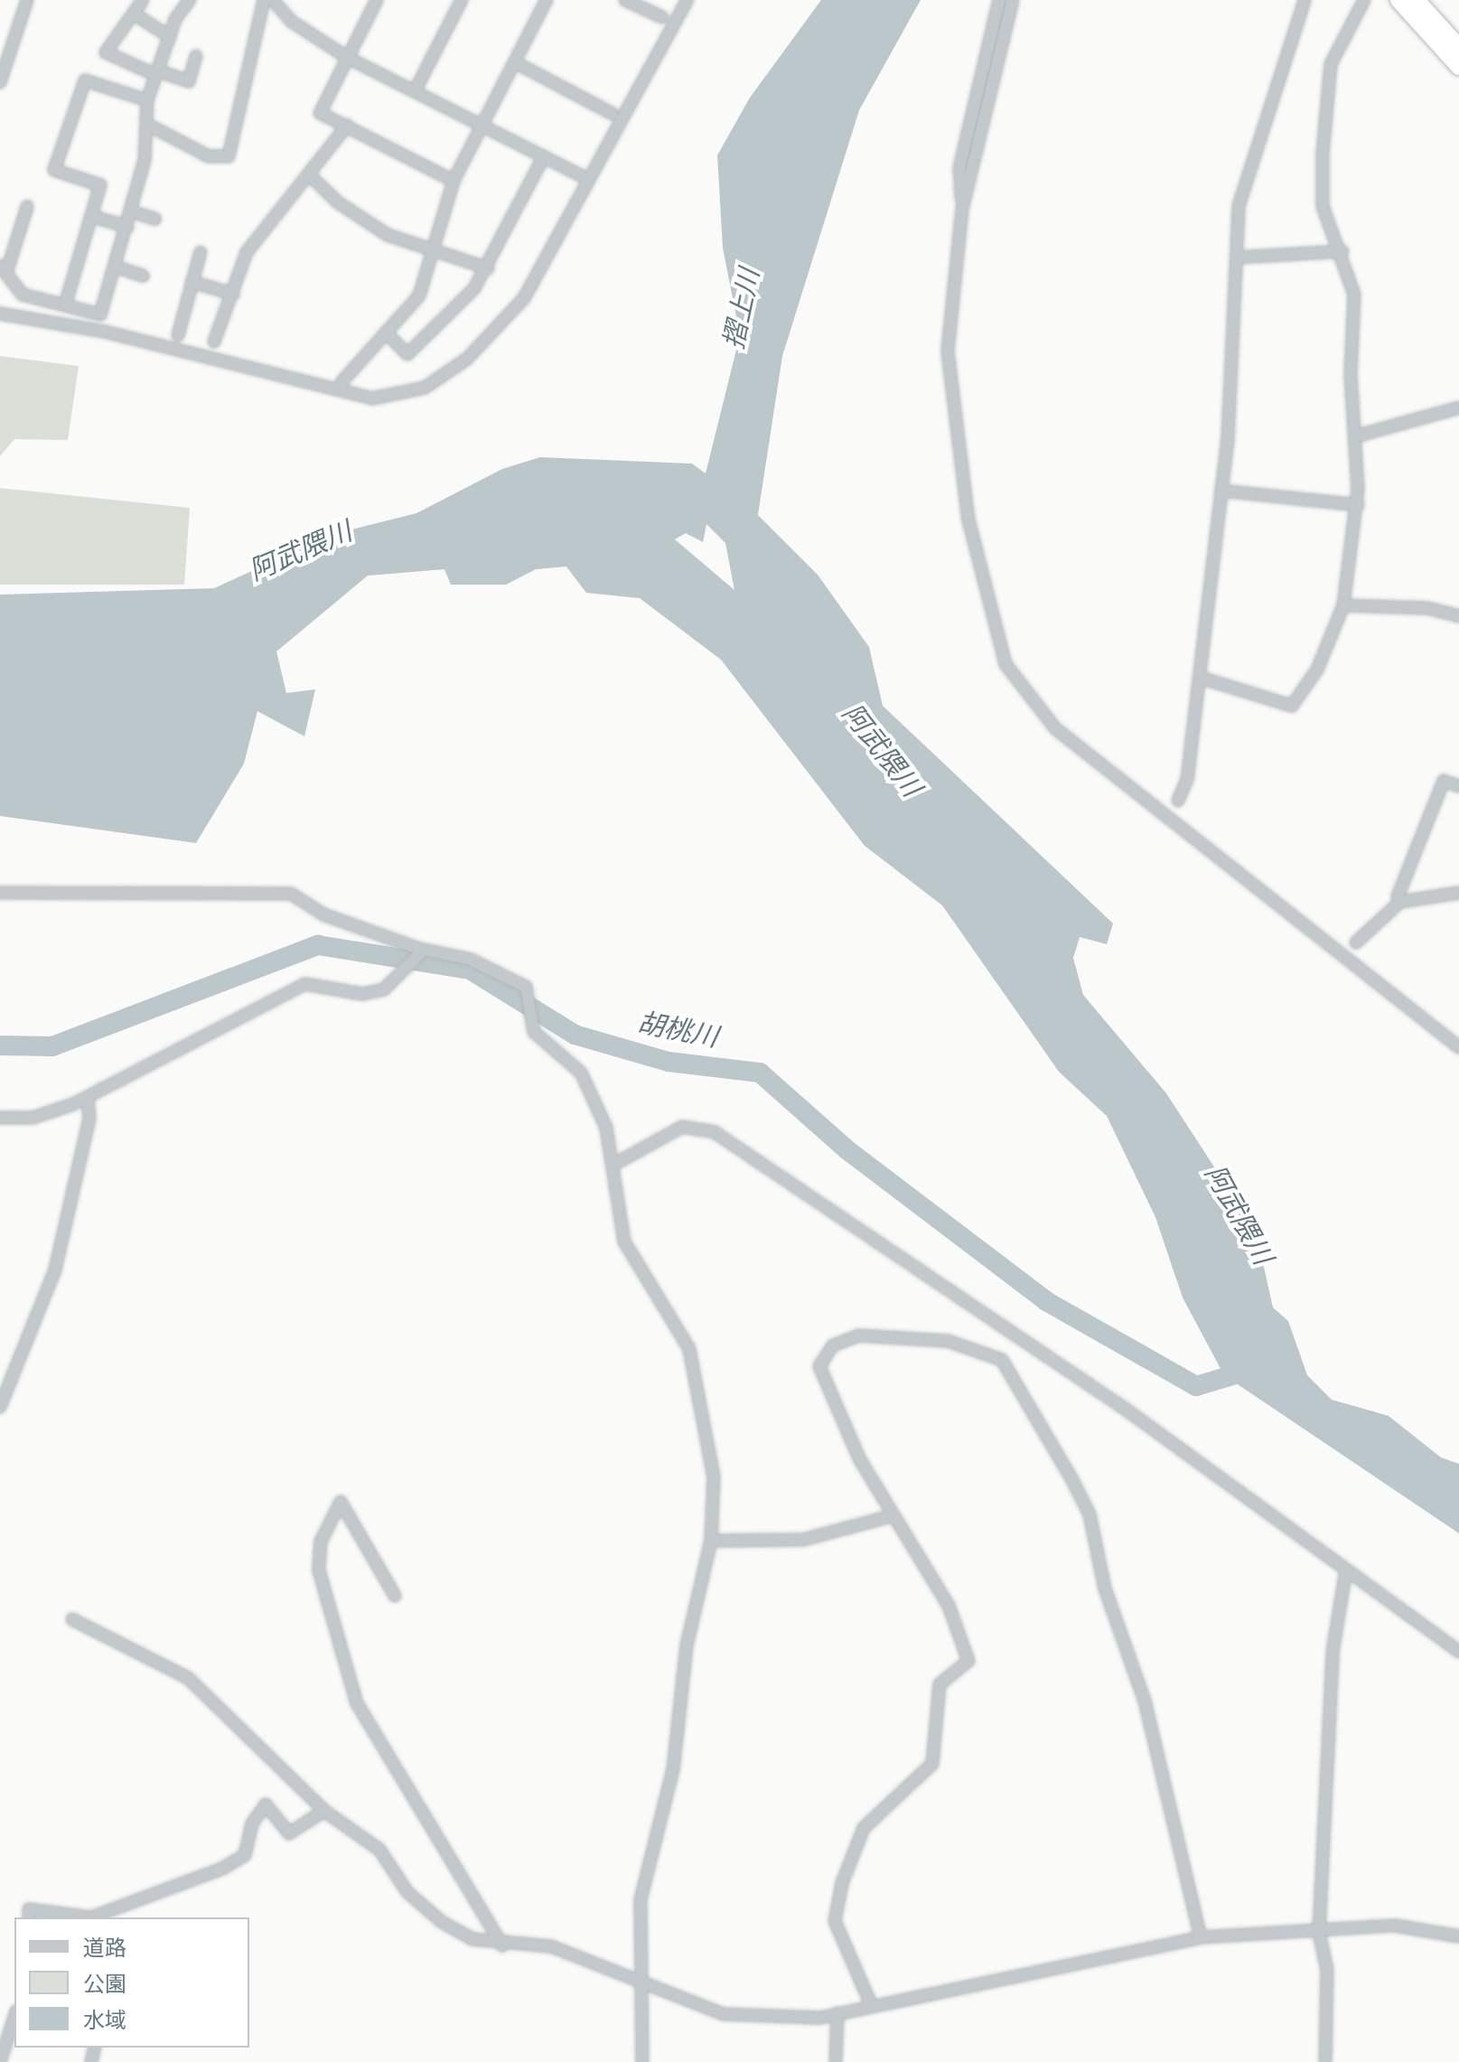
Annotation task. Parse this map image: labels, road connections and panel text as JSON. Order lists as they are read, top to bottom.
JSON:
{
  "water": ["摺上川", "阿武隈川", "胡桃川"],
  "legend": ["道路", "公園", "水域"]
}
